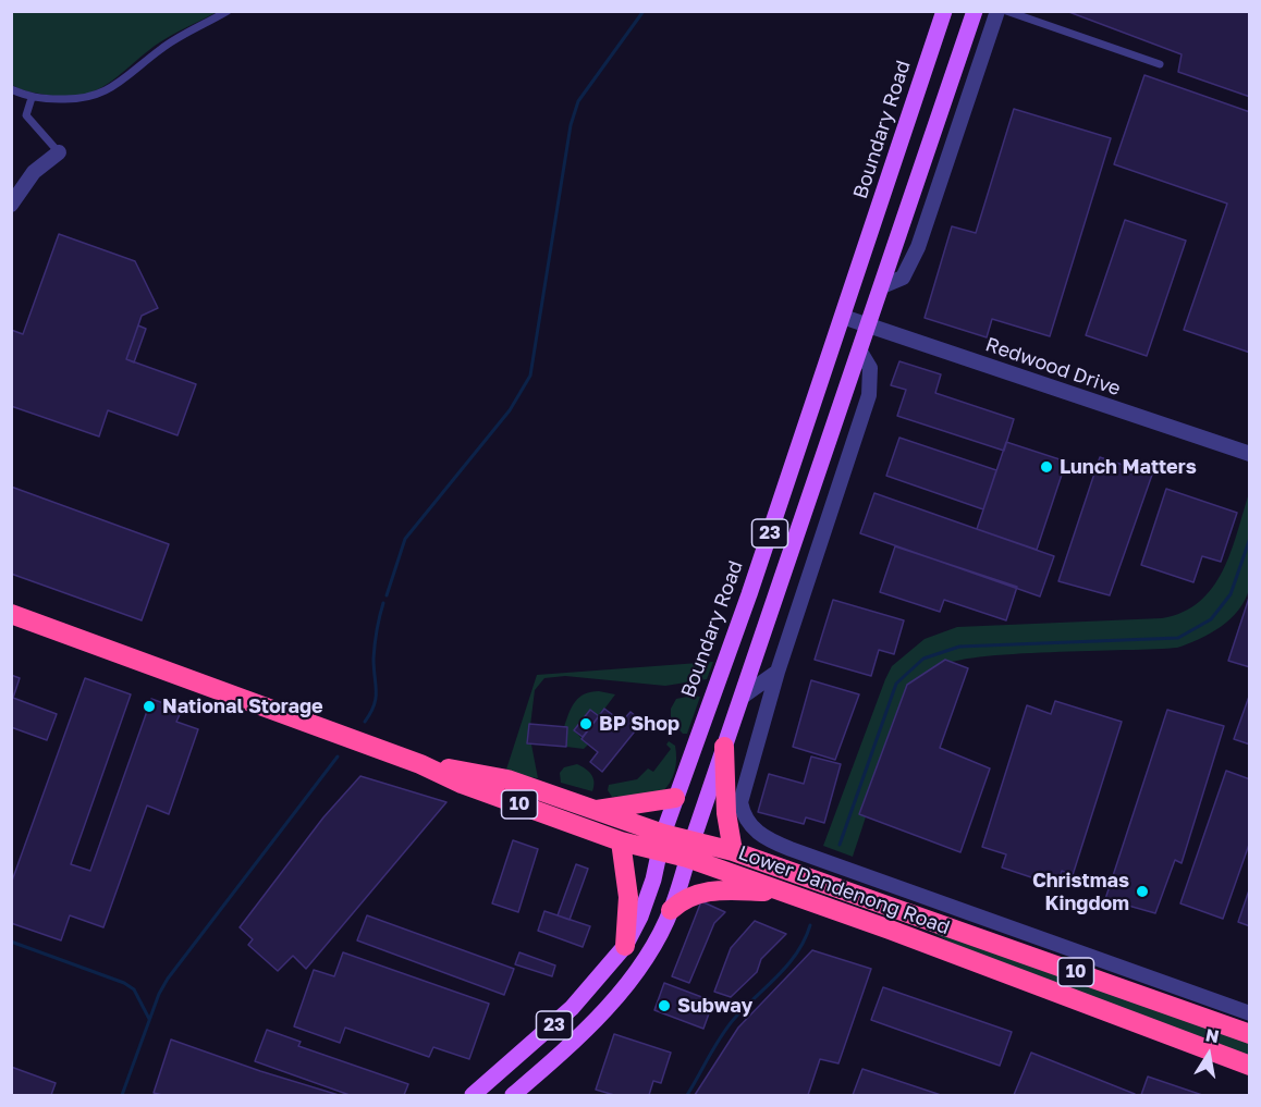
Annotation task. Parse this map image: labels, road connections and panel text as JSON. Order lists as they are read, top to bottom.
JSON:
{
  "streets": {
    "highway": ["10", "Lower Dandenong Road"],
    "main road": ["Boundary Road", "23"],
    "street": ["Redwood Drive"]
  },
  "crossings": [
    ["Boundary Road", "Redwood Drive"],
    ["Boundary Road", "Lower Dandenong Road"],
    ["Redwood Drive", "23"],
    ["23", "Lower Dandenong Road"]
  ],
  "places": [
    "Lunch Matters",
    "National Storage",
    "BP Shop",
    "Christmas Kingdom",
    "Subway"
  ],
  "north": "top"
}
